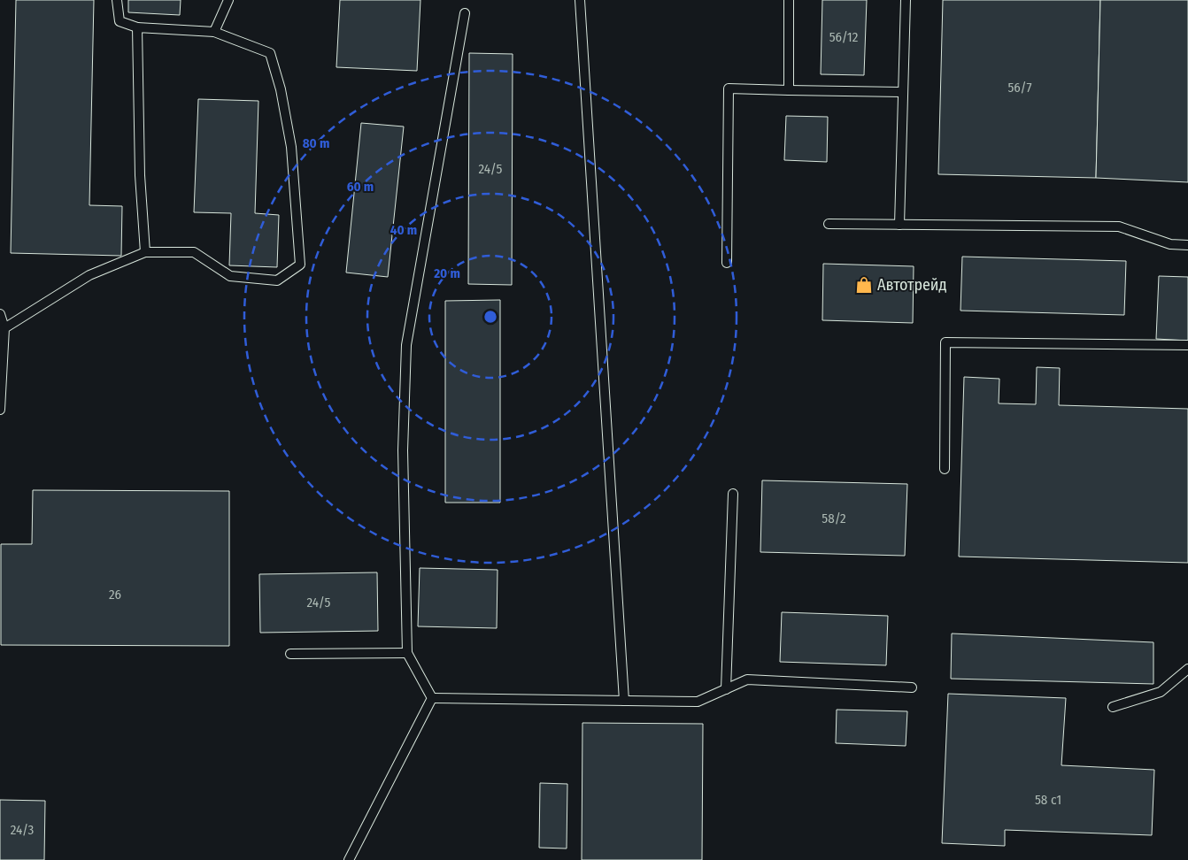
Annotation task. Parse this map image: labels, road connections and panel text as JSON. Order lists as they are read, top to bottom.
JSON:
{
  "places": {
    "shop": ["Автотрейд"]
  },
  "house_numbers": [
    "56/12",
    "56/7",
    "24/5",
    "58/2",
    "26",
    "24/5",
    "58 с1",
    "24/3"
  ],
  "rings": [
    "80 m",
    "60 m",
    "40 m",
    "20 m"
  ]
}
